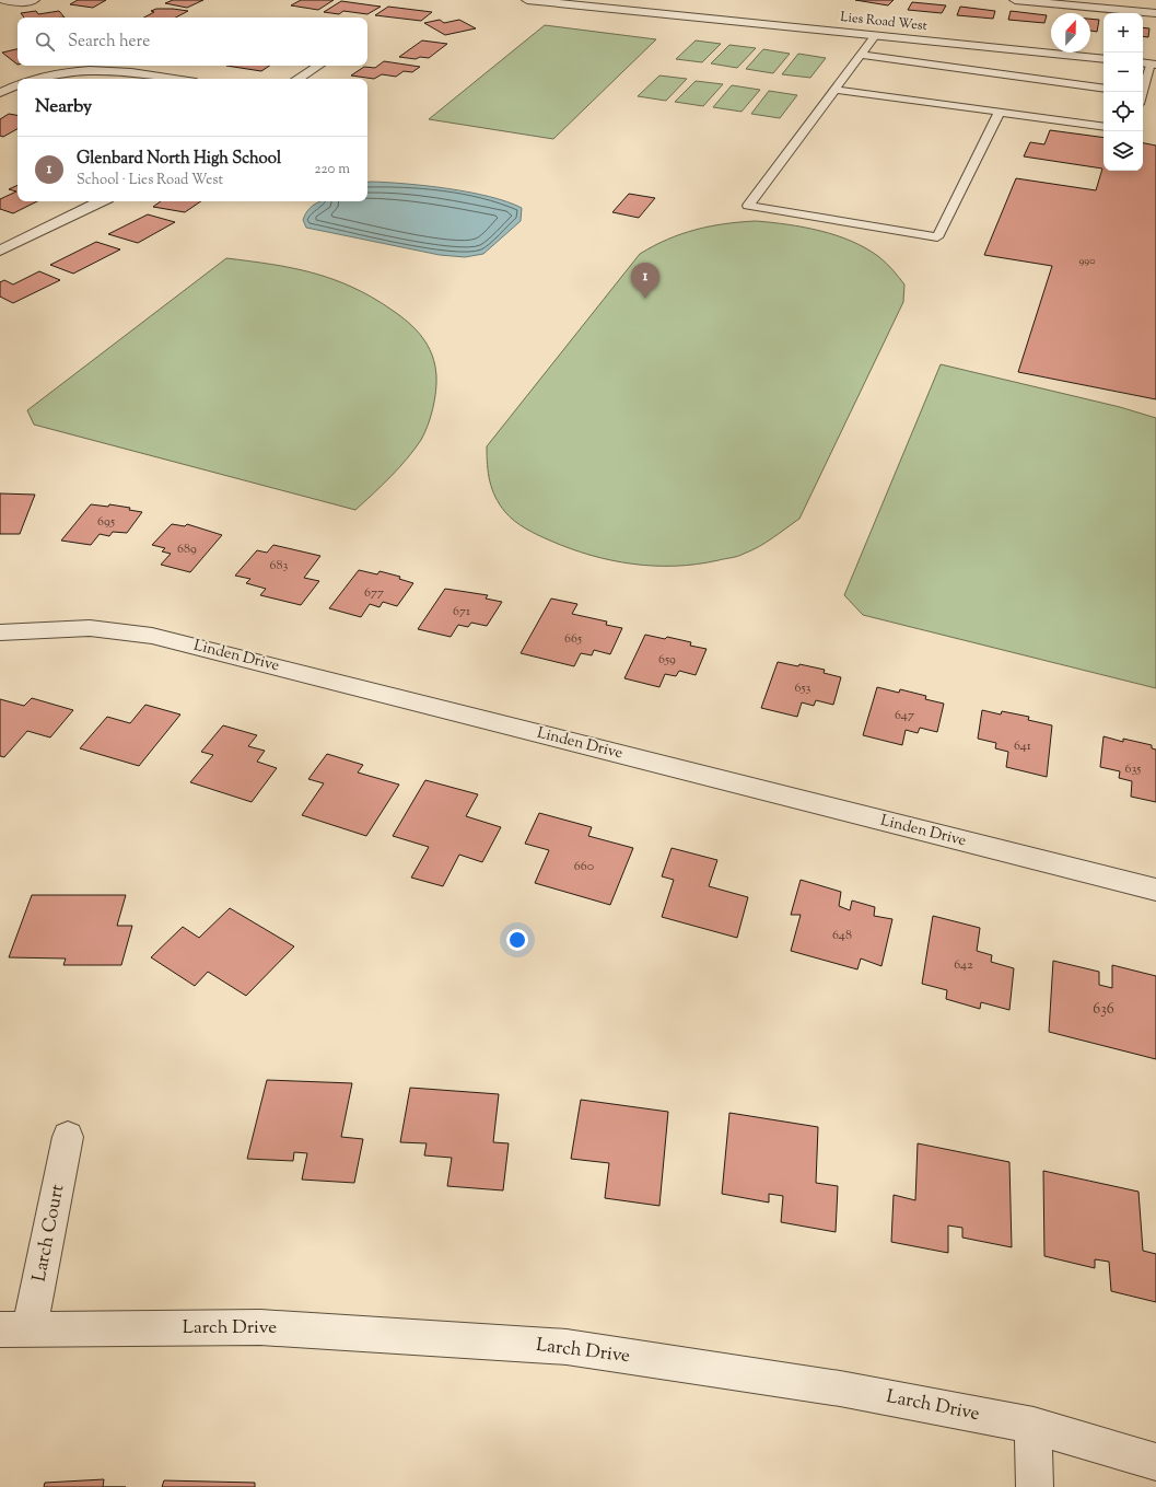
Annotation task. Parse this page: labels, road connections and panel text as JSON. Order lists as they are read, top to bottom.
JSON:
{
  "streets": {
    "street": [
      "Lies Road West",
      "Linden Drive",
      "Larch Court",
      "Larch Drive"
    ]
  },
  "crossings": [
    ["Larch Court", "Larch Drive"]
  ],
  "house_numbers": [
    "990",
    "695",
    "689",
    "683",
    "677",
    "671",
    "665",
    "659",
    "653",
    "647",
    "641",
    "635",
    "660",
    "648",
    "642",
    "636"
  ],
  "north": "top",
  "page": {
    "map_buttons": ["+", "−"],
    "search": "Search here",
    "heading": "Nearby",
    "list": [
      {
        "mark": "1",
        "name": "Glenbard North High School",
        "note": "School · Lies Road West",
        "value": "220 m"
      }
    ],
    "pins": "1"
  }
}
